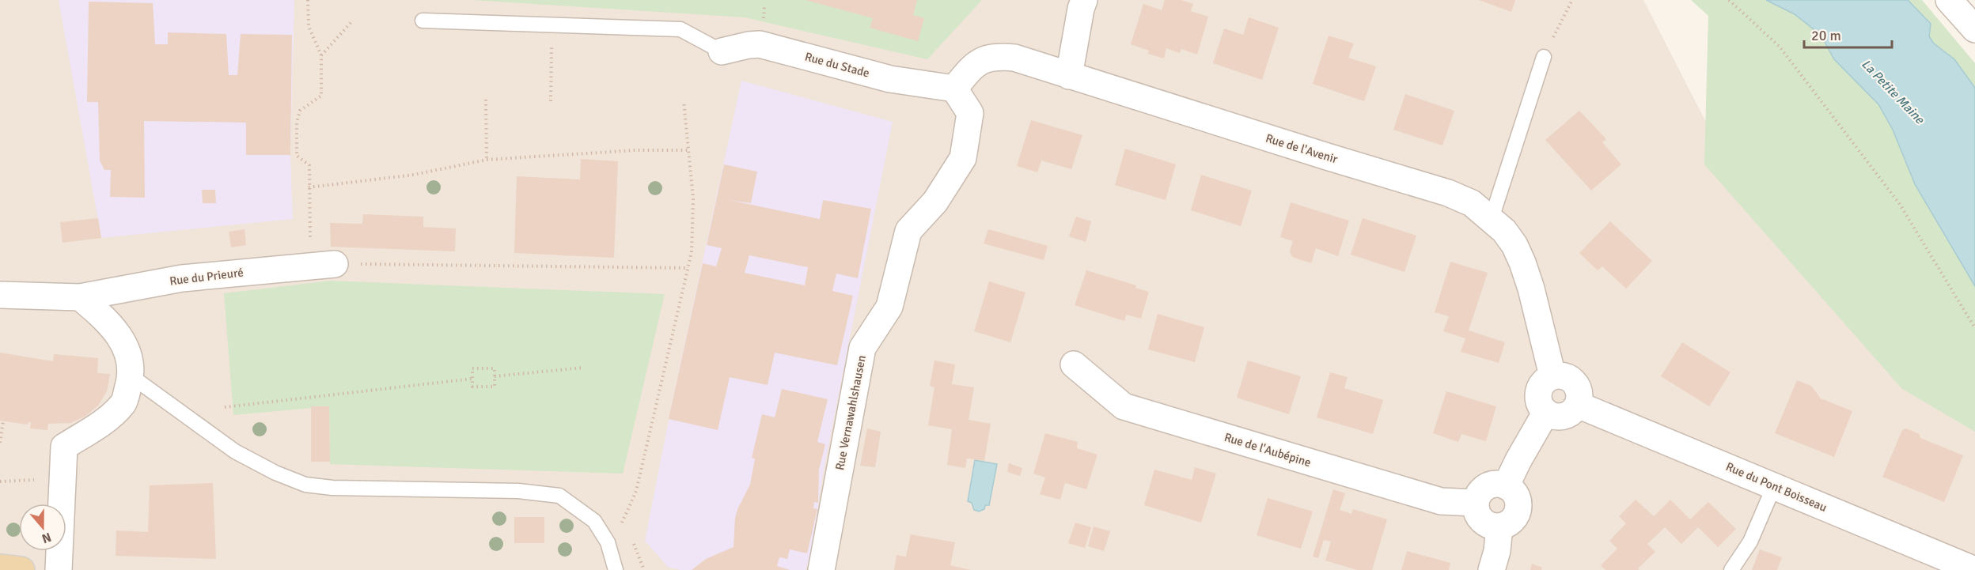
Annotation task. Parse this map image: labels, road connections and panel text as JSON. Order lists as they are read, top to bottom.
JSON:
{
  "streets": {
    "street": [
      "Rue du Stade",
      "Rue de l'Avenir",
      "Rue du Prieuré",
      "Rue Vernawahlshausen",
      "Rue de l'Aubépine",
      "Rue du Pont Boisseau"
    ]
  },
  "crossings": [
    ["Rue du Stade", "Rue de l'Avenir"],
    ["Rue du Stade", "Rue Vernawahlshausen"],
    ["Rue de l'Avenir", "Rue Vernawahlshausen"],
    ["Rue de l'Avenir", "Rue du Pont Boisseau"]
  ],
  "water": ["La Petite Maine"],
  "scale_bar": "20 m",
  "north": "bottom"
}
